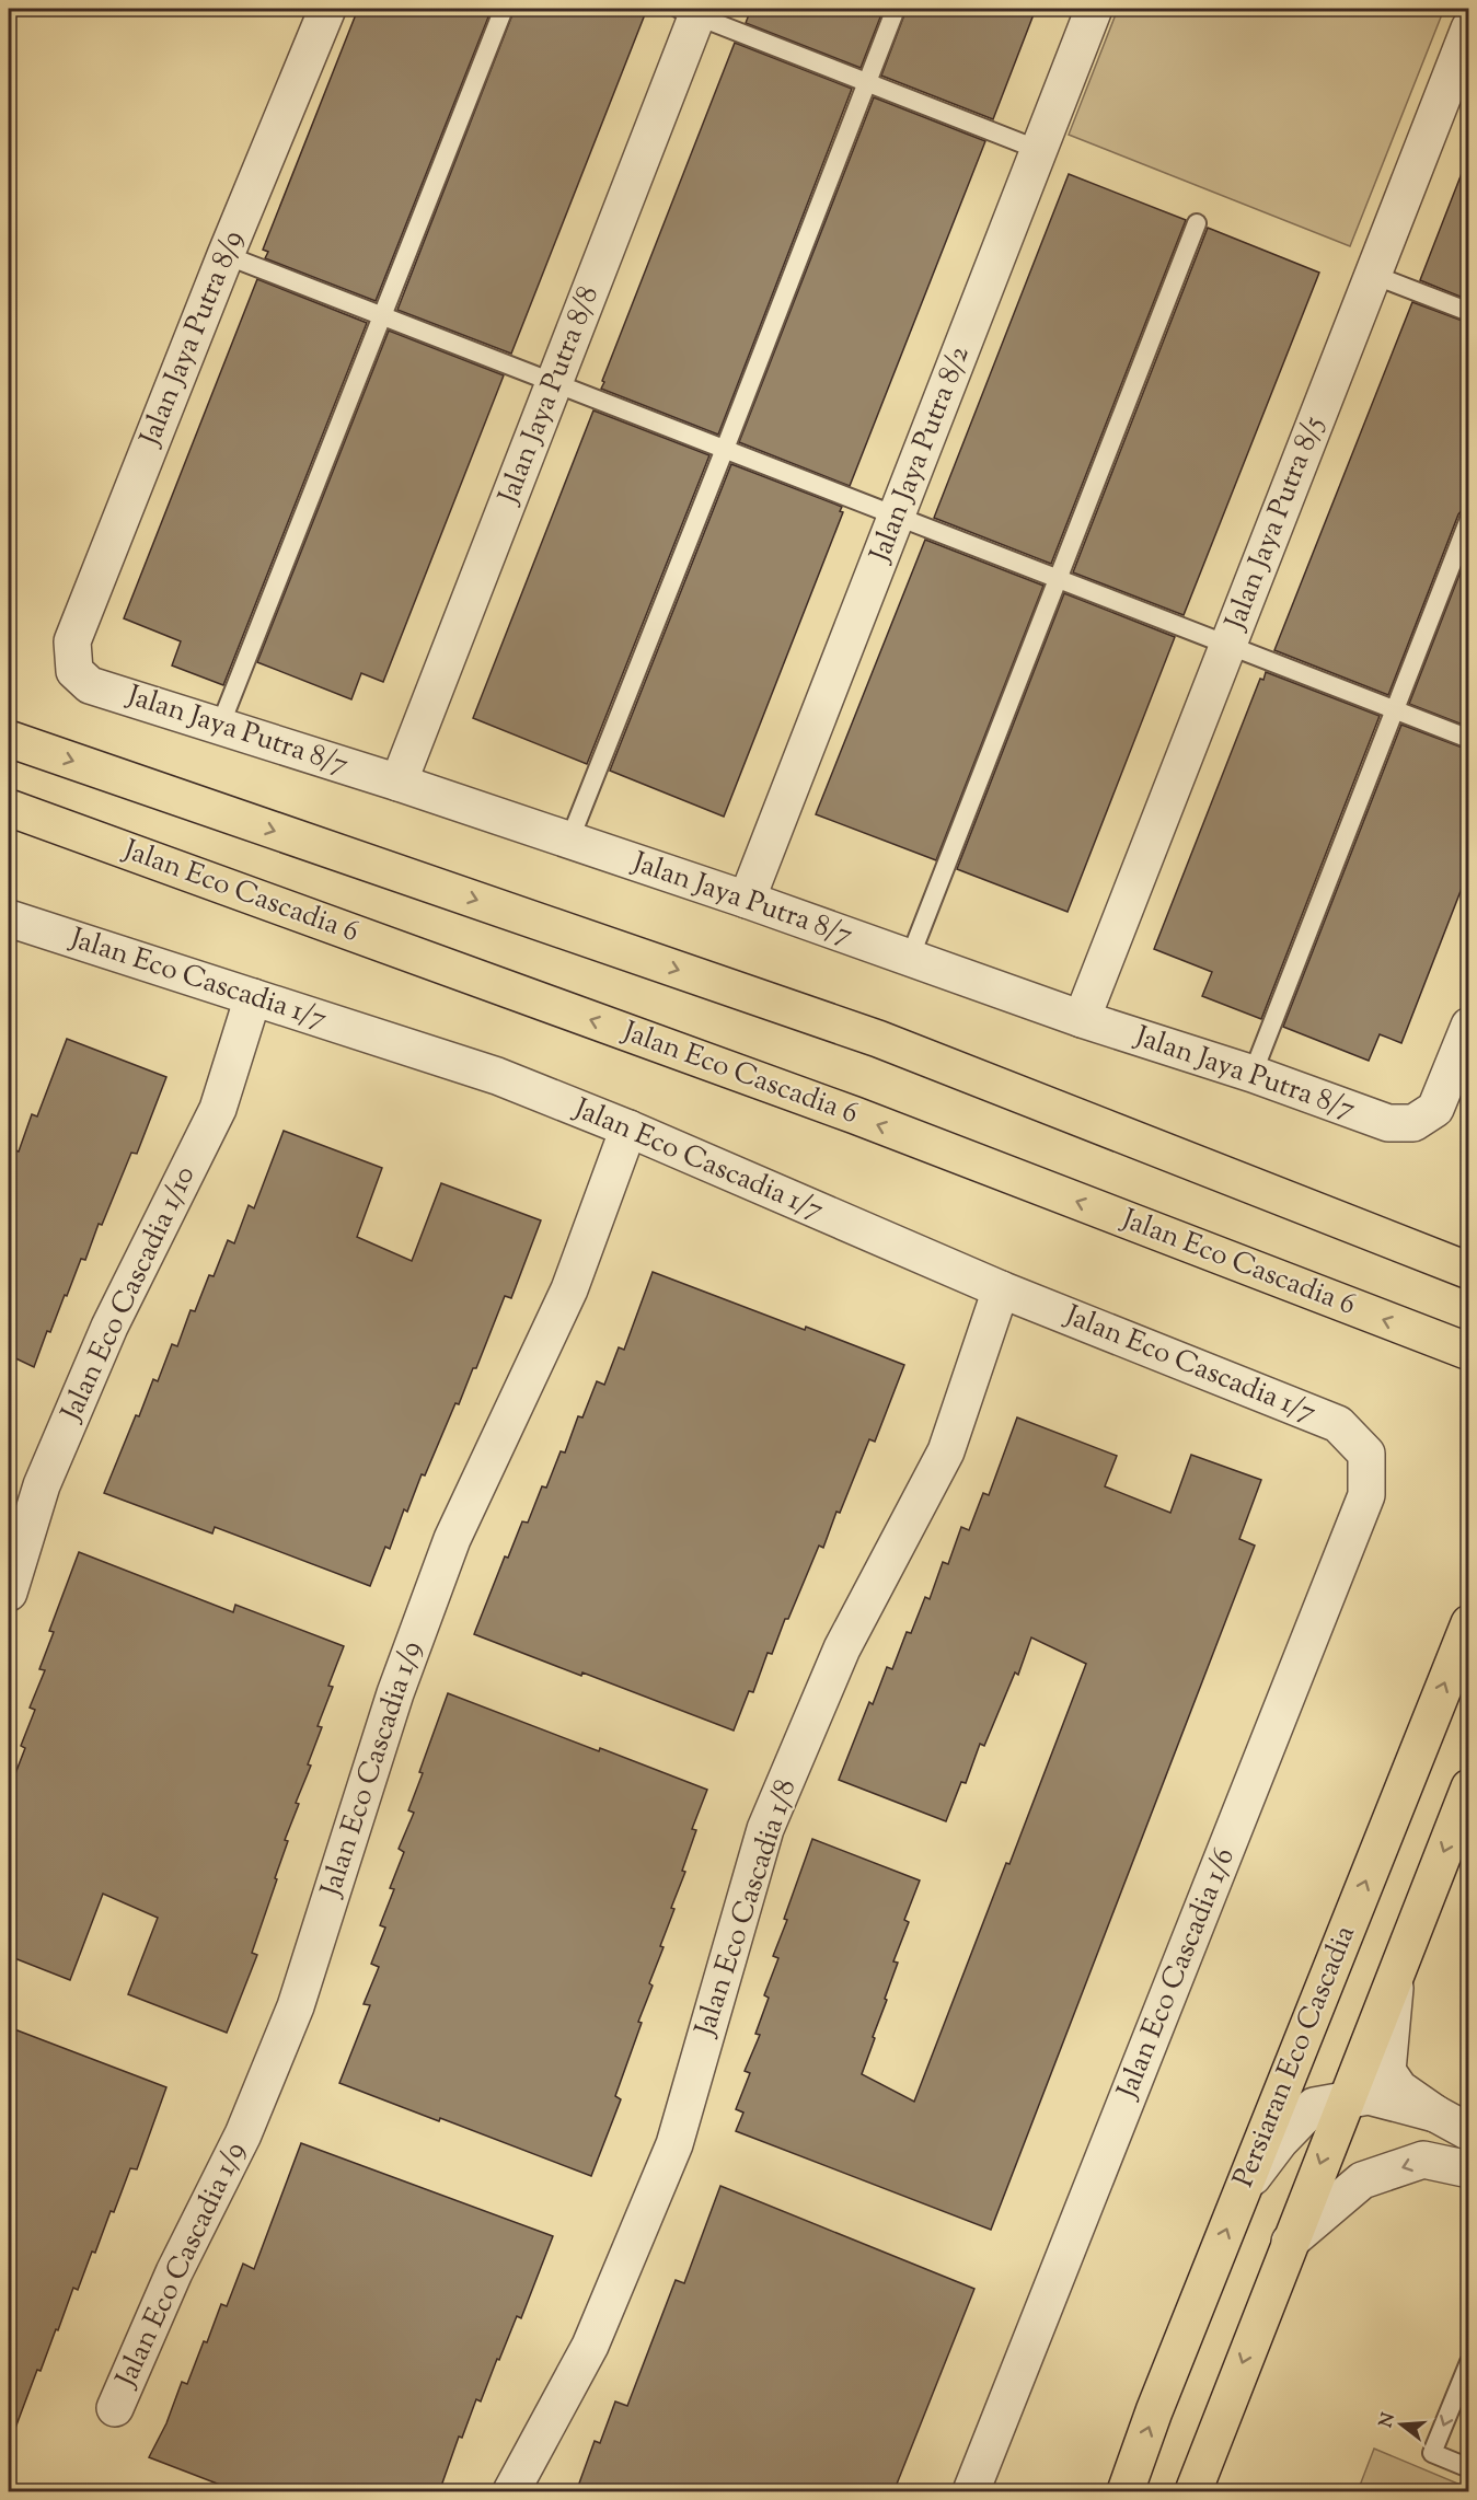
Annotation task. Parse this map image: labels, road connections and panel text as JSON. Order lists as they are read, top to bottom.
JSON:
{
  "streets": {
    "main road": ["Jalan Eco Cascadia 6", "Persiaran Eco Cascadia"],
    "street": [
      "Jalan Jaya Putra 8/9",
      "Jalan Jaya Putra 8/8",
      "Jalan Jaya Putra 8/2",
      "Jalan Jaya Putra 8/5",
      "Jalan Jaya Putra 8/7",
      "Jalan Eco Cascadia 1/7",
      "Jalan Eco Cascadia 1/10",
      "Jalan Eco Cascadia 1/9",
      "Jalan Eco Cascadia 1/8",
      "Jalan Eco Cascadia 1/6"
    ]
  },
  "crossings": [
    ["Jalan Jaya Putra 8/9", "Jalan Jaya Putra 8/7"],
    ["Jalan Jaya Putra 8/8", "Jalan Jaya Putra 8/7"],
    ["Jalan Jaya Putra 8/2", "Jalan Jaya Putra 8/7"],
    ["Jalan Jaya Putra 8/5", "Jalan Jaya Putra 8/7"],
    ["Jalan Eco Cascadia 1/7", "Jalan Eco Cascadia 1/10"],
    ["Jalan Eco Cascadia 1/7", "Jalan Eco Cascadia 1/9"],
    ["Jalan Eco Cascadia 1/7", "Jalan Eco Cascadia 1/8"],
    ["Jalan Eco Cascadia 1/7", "Jalan Eco Cascadia 1/6"]
  ],
  "north": "left"
}
